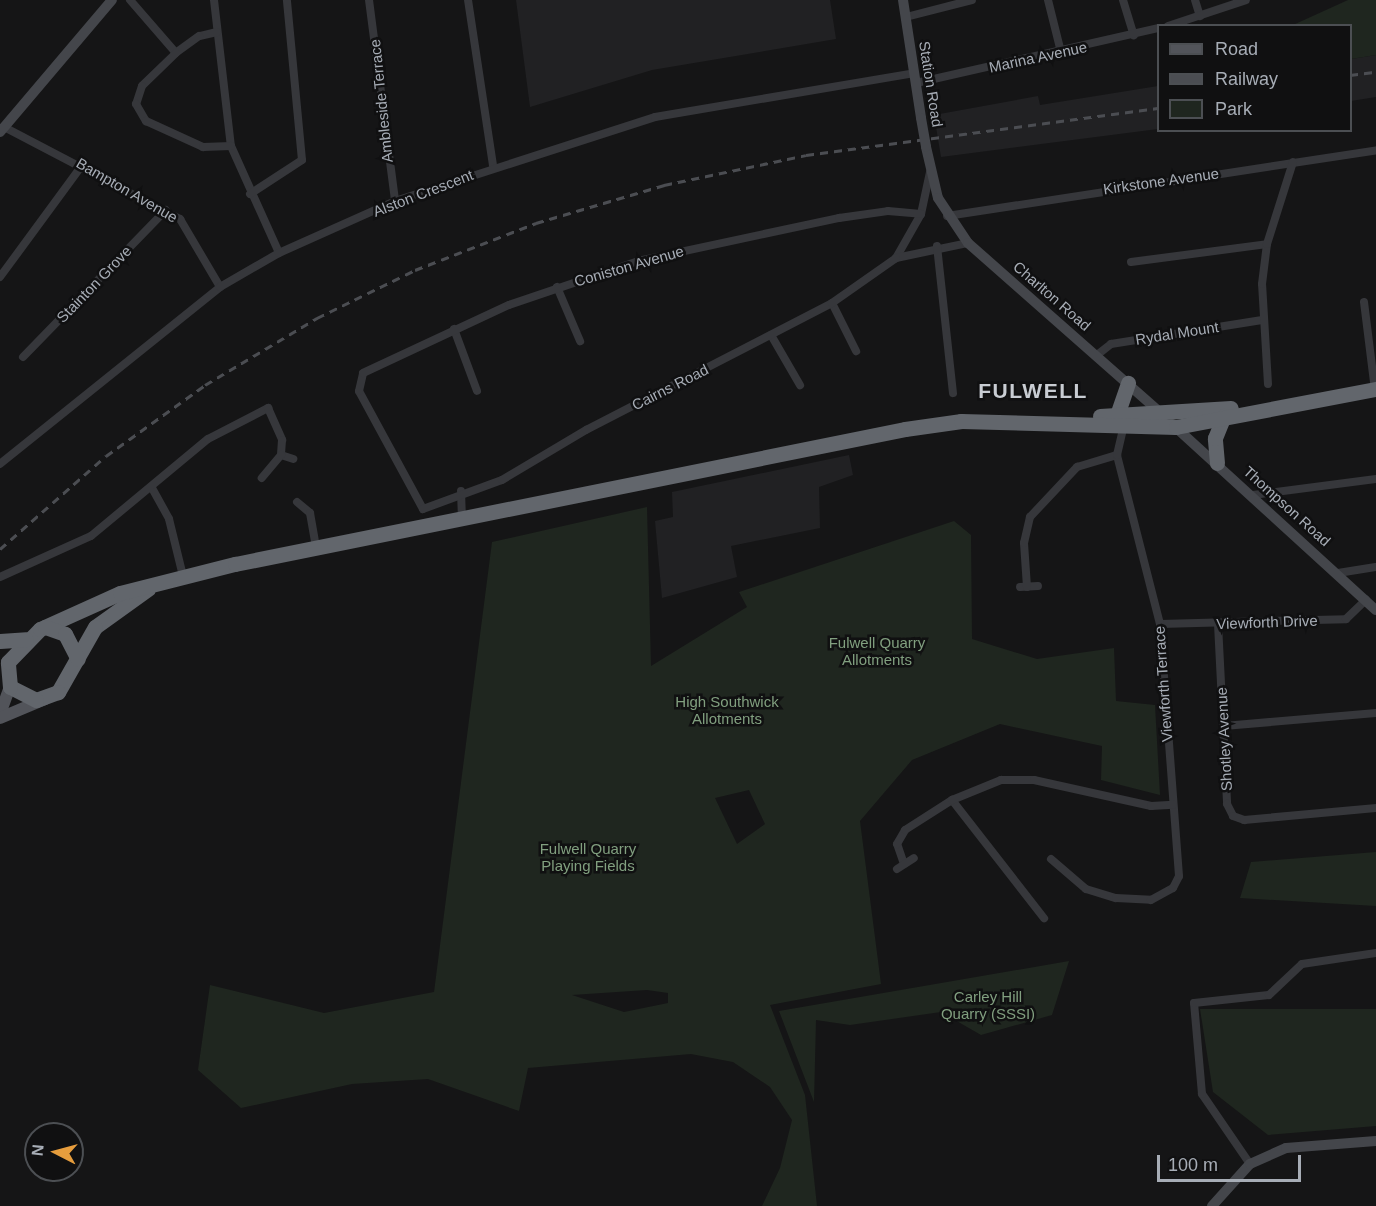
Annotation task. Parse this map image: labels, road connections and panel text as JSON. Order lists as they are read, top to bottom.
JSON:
{
  "streets": {
    "main road": ["Station Road", "Charlton Road", "Thompson Road"],
    "street": [
      "Marina Avenue",
      "Ambleside Terrace",
      "Kirkstone Avenue",
      "Bampton Avenue",
      "Alston Crescent",
      "Coniston Avenue",
      "Stainton Grove",
      "Rydal Mount",
      "Cairns Road",
      "Viewforth Drive",
      "Viewforth Terrace",
      "Shotley Avenue"
    ]
  },
  "crossings": [
    ["Marina Avenue", "Station Road"],
    ["Marina Avenue", "Alston Crescent"],
    ["Station Road", "Alston Crescent"],
    ["Station Road", "Charlton Road"],
    ["Station Road", "Cairns Road"],
    ["Ambleside Terrace", "Alston Crescent"],
    ["Kirkstone Avenue", "Charlton Road"],
    ["Bampton Avenue", "Alston Crescent"],
    ["Bampton Avenue", "Stainton Grove"],
    ["Coniston Avenue", "Cairns Road"],
    ["Charlton Road", "Rydal Mount"],
    ["Charlton Road", "Cairns Road"],
    ["Charlton Road", "Thompson Road"],
    ["Thompson Road", "Viewforth Drive"],
    ["Viewforth Drive", "Viewforth Terrace"],
    ["Viewforth Drive", "Shotley Avenue"]
  ],
  "districts": ["FULWELL"],
  "parks": [
    "Fulwell Quarry Allotments",
    "High Southwick Allotments",
    "Fulwell Quarry Playing Fields",
    "Carley Hill Quarry (SSSI)"
  ],
  "legend": ["Road", "Railway", "Park"],
  "scale_bar": "100 m",
  "north": "left"
}
